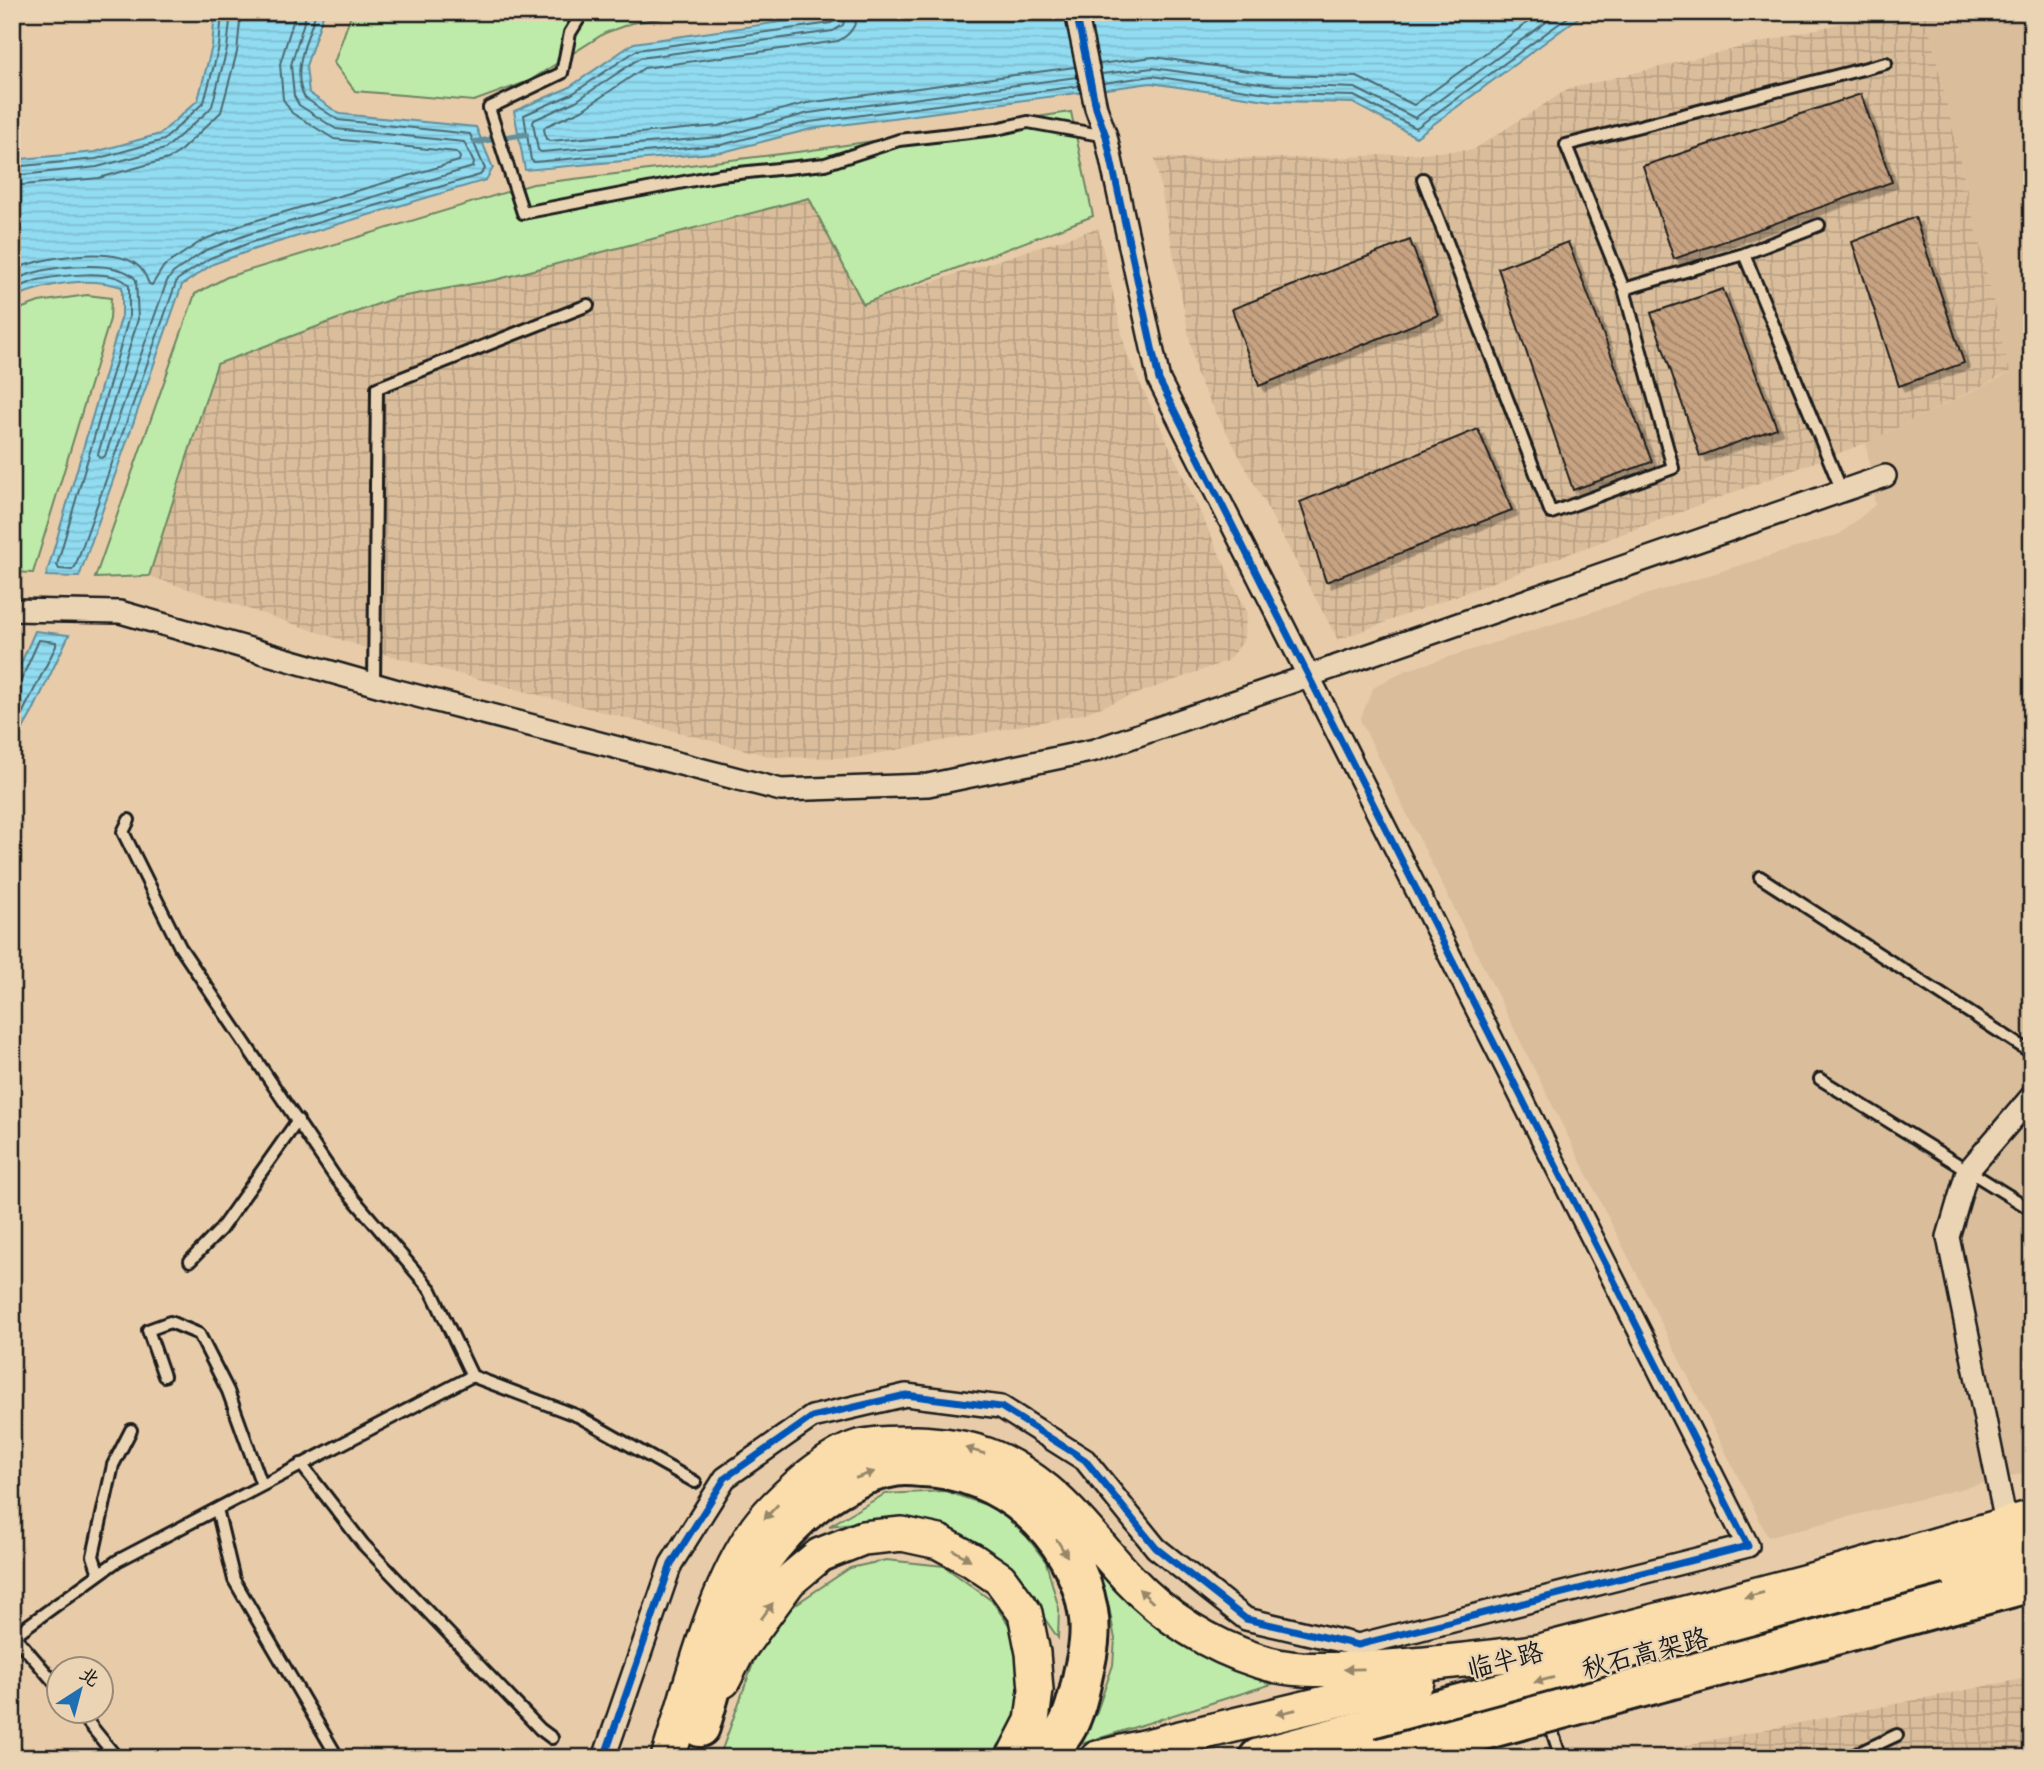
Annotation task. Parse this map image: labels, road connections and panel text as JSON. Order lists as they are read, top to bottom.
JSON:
{
  "streets": {
    "highway": ["秋石高架路"],
    "main road": ["临半路"]
  },
  "crossings": [
    ["秋石高架路", "临半路"]
  ],
  "north": "top right"
}
